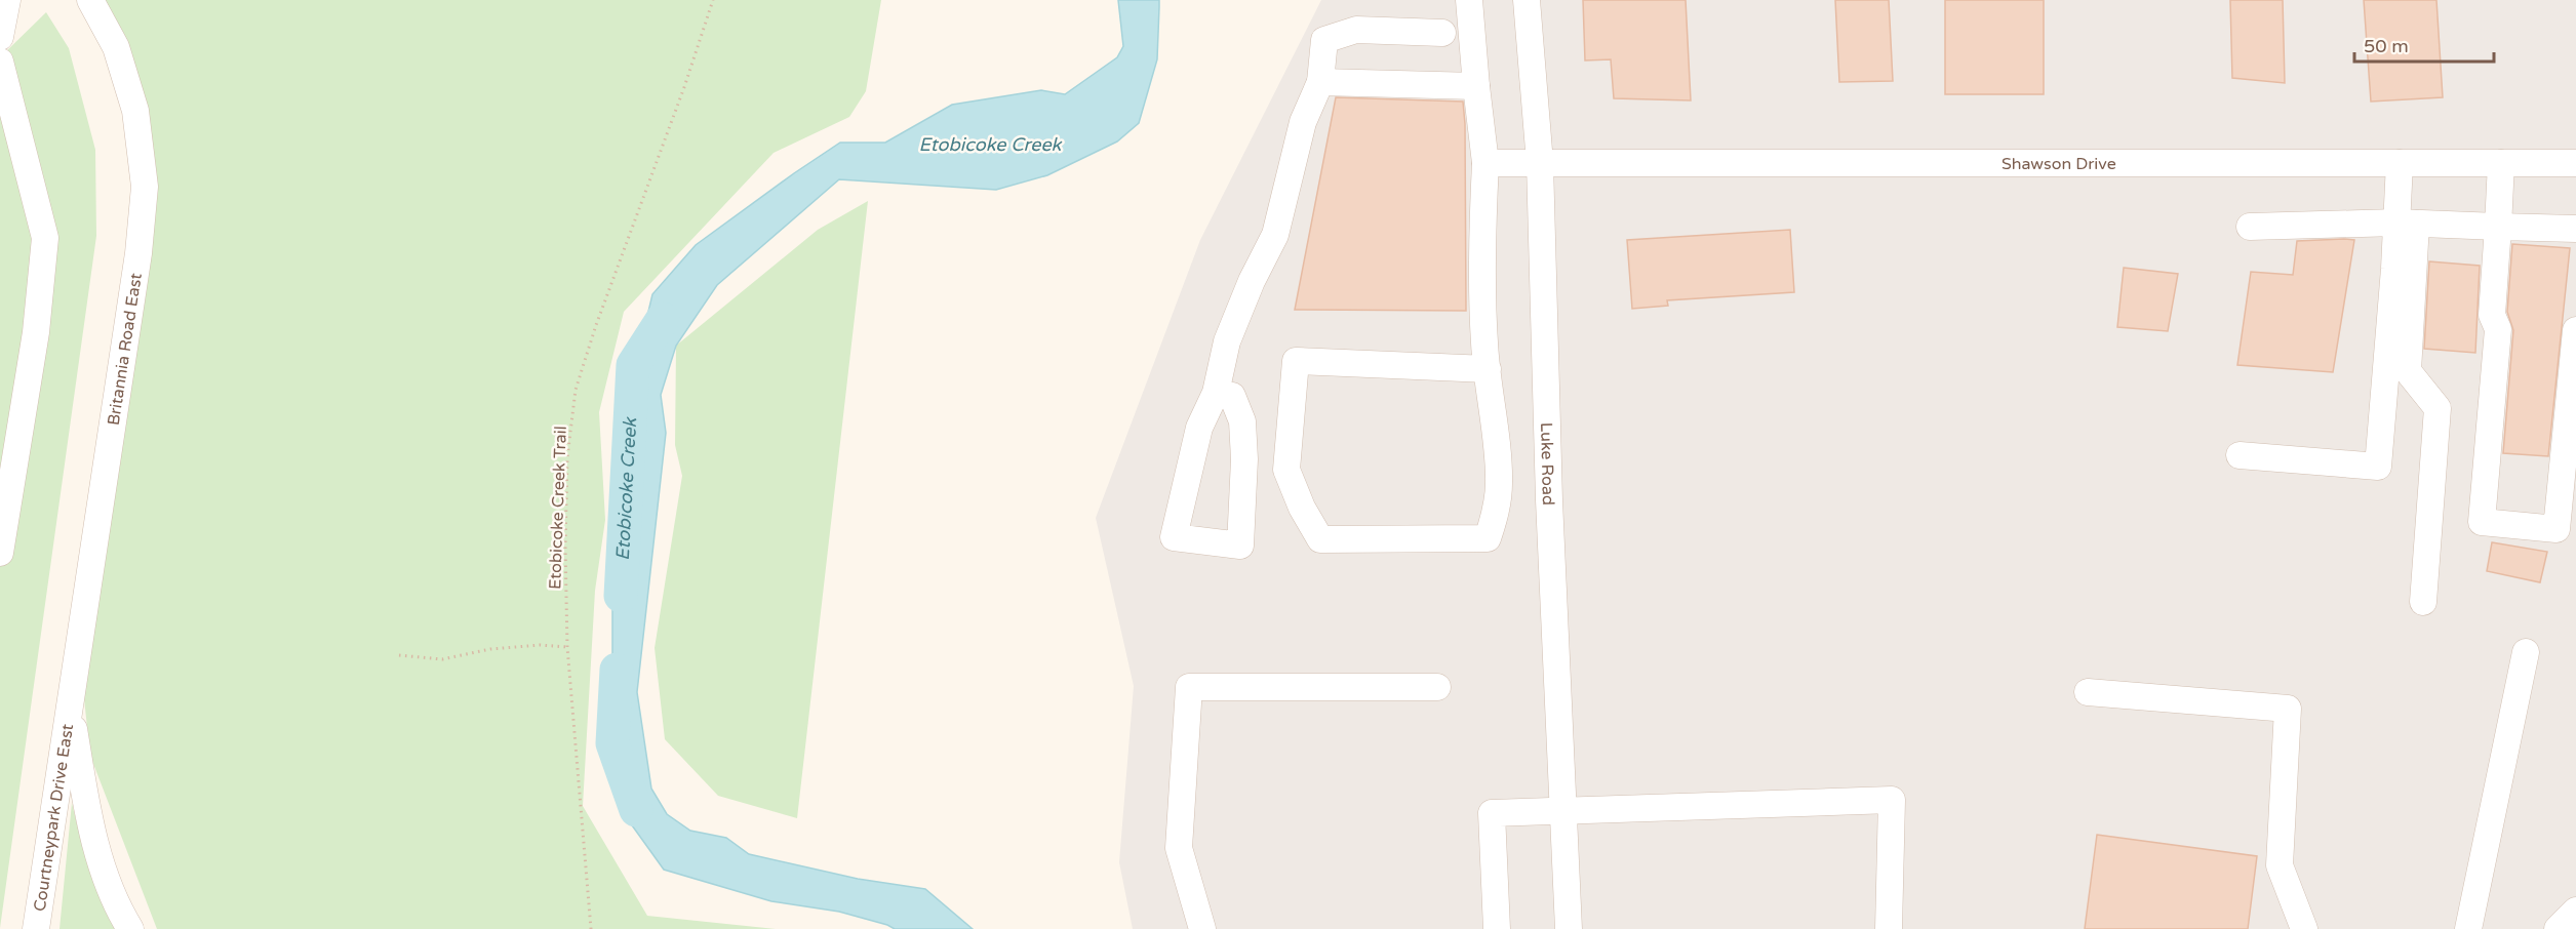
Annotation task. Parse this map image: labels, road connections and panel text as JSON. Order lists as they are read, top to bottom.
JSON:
{
  "streets": {
    "street": [
      "Shawson Drive",
      "Britannia Road East",
      "Luke Road",
      "Courtneypark Drive East"
    ],
    "path": ["Etobicoke Creek Trail"]
  },
  "crossings": [
    ["Shawson Drive", "Luke Road"],
    ["Britannia Road East", "Courtneypark Drive East"]
  ],
  "water": ["Etobicoke Creek"],
  "scale_bar": "50 m"
}
